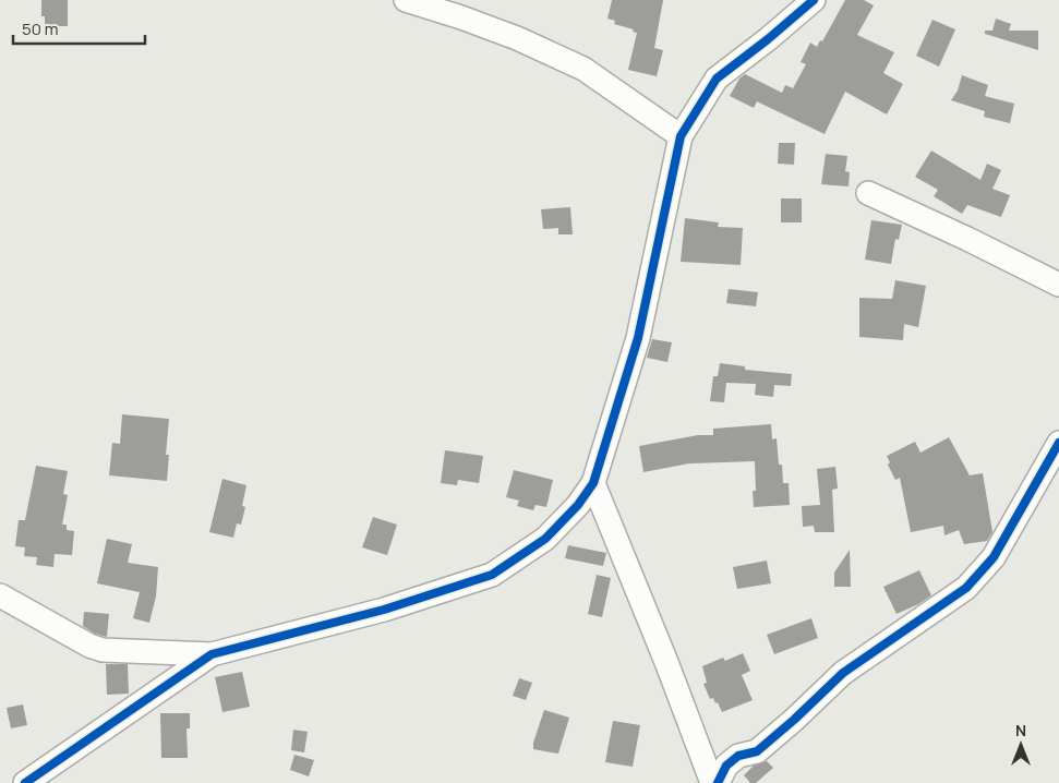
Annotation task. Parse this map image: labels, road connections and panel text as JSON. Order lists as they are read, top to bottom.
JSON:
{
  "scale_bar": "50 m",
  "north": "top"
}
